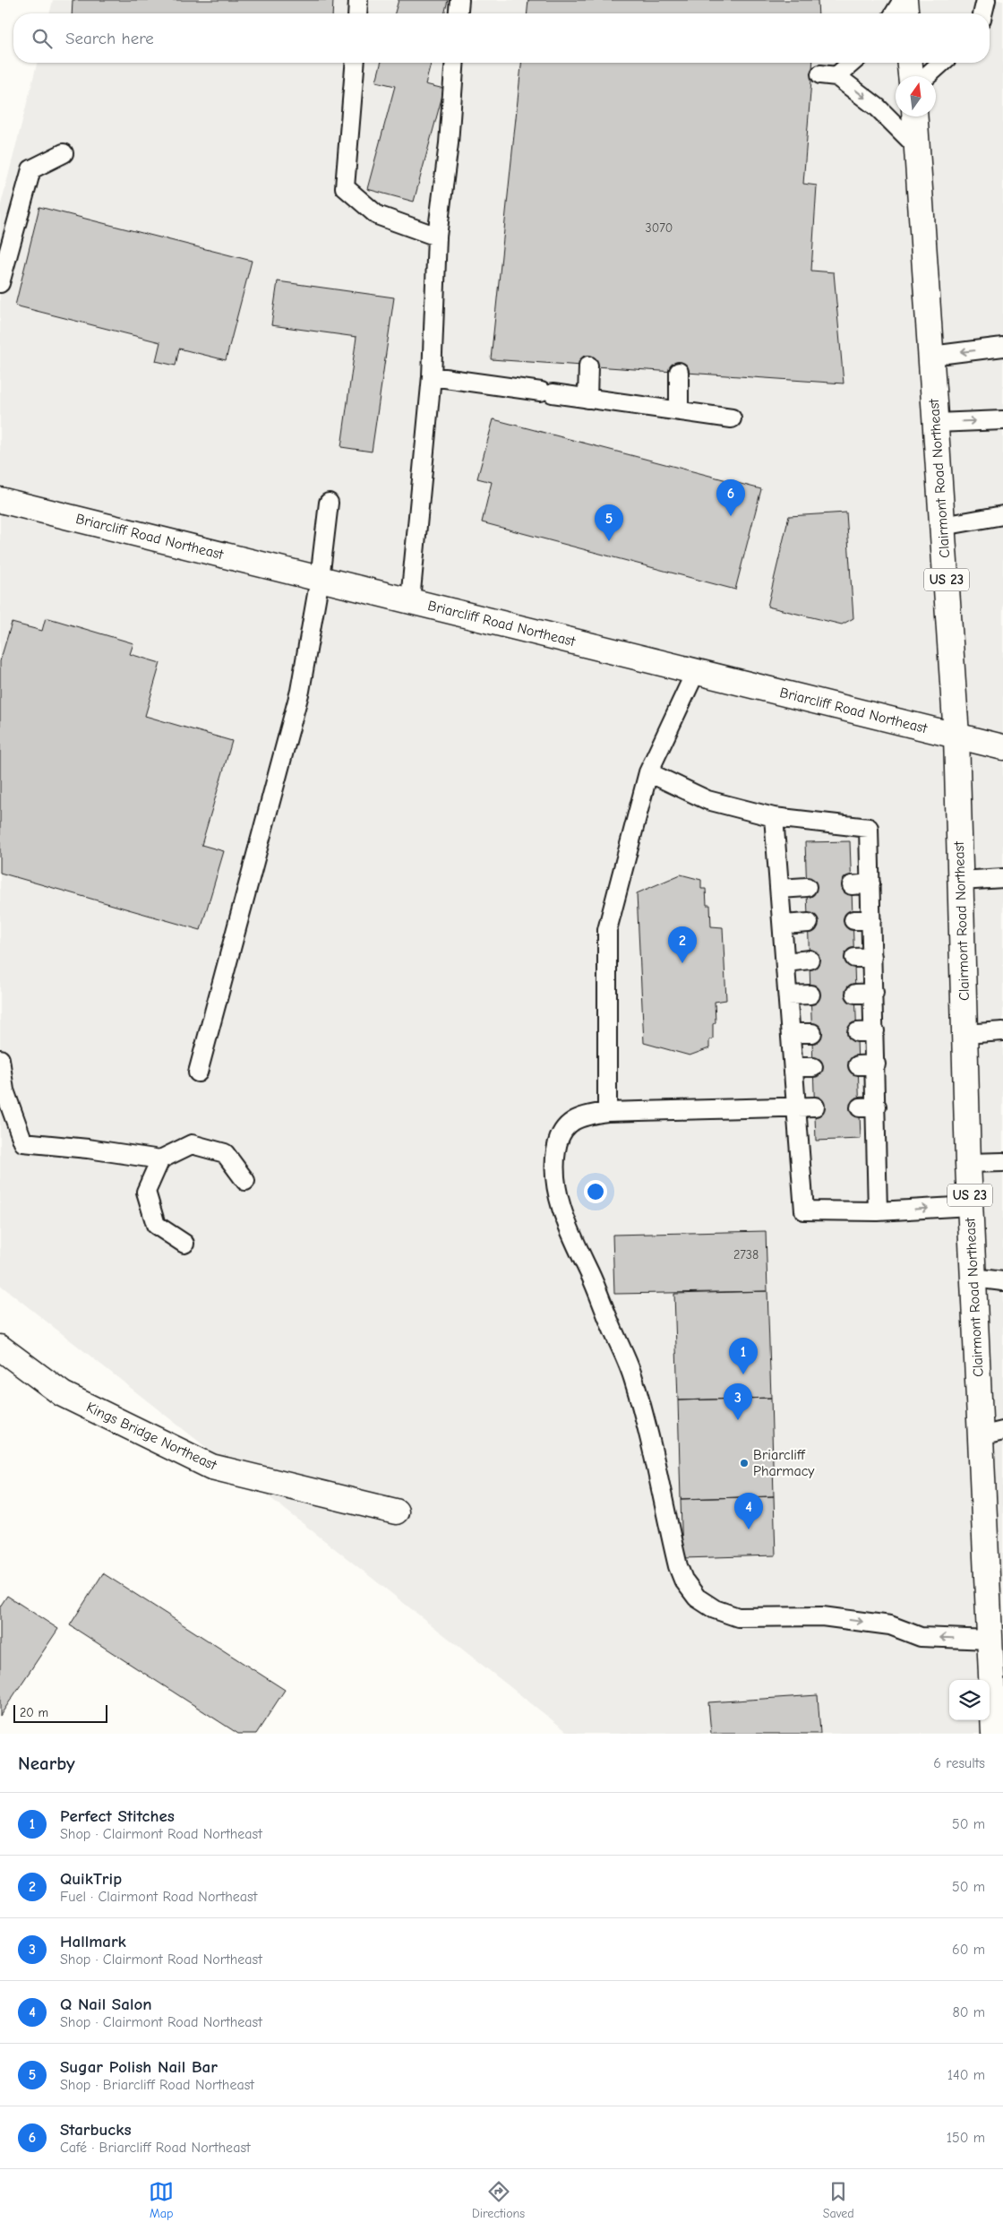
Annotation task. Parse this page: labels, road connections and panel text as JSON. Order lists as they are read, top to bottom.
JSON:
{
  "streets": {
    "main road": [
      "Clairmont Road Northeast",
      "Briarcliff Road Northeast",
      "US 23",
      "Kings Bridge Northeast"
    ]
  },
  "crossings": [
    ["Clairmont Road Northeast", "Briarcliff Road Northeast"]
  ],
  "places": ["Briarcliff Pharmacy"],
  "house_numbers": ["3070", "2738"],
  "scale_bar": "20 m",
  "north": "top",
  "page": {
    "search": "Search here",
    "pins": [
      "6",
      "5",
      "2",
      "1",
      "3",
      "4"
    ],
    "scale": "20 m",
    "heading": ["Nearby", "6 results"],
    "list": [
      {
        "mark": "1",
        "name": "Perfect Stitches",
        "note": "Shop · Clairmont Road Northeast",
        "value": "50 m"
      },
      {
        "mark": "2",
        "name": "QuikTrip",
        "note": "Fuel · Clairmont Road Northeast",
        "value": "50 m"
      },
      {
        "mark": "3",
        "name": "Hallmark",
        "note": "Shop · Clairmont Road Northeast",
        "value": "60 m"
      },
      {
        "mark": "4",
        "name": "Q Nail Salon",
        "note": "Shop · Clairmont Road Northeast",
        "value": "80 m"
      },
      {
        "mark": "5",
        "name": "Sugar Polish Nail Bar",
        "note": "Shop · Briarcliff Road Northeast",
        "value": "140 m"
      },
      {
        "mark": "6",
        "name": "Starbucks",
        "note": "Café · Briarcliff Road Northeast",
        "value": "150 m"
      }
    ],
    "nav": ["Map", "Directions", "Saved"]
  }
}
